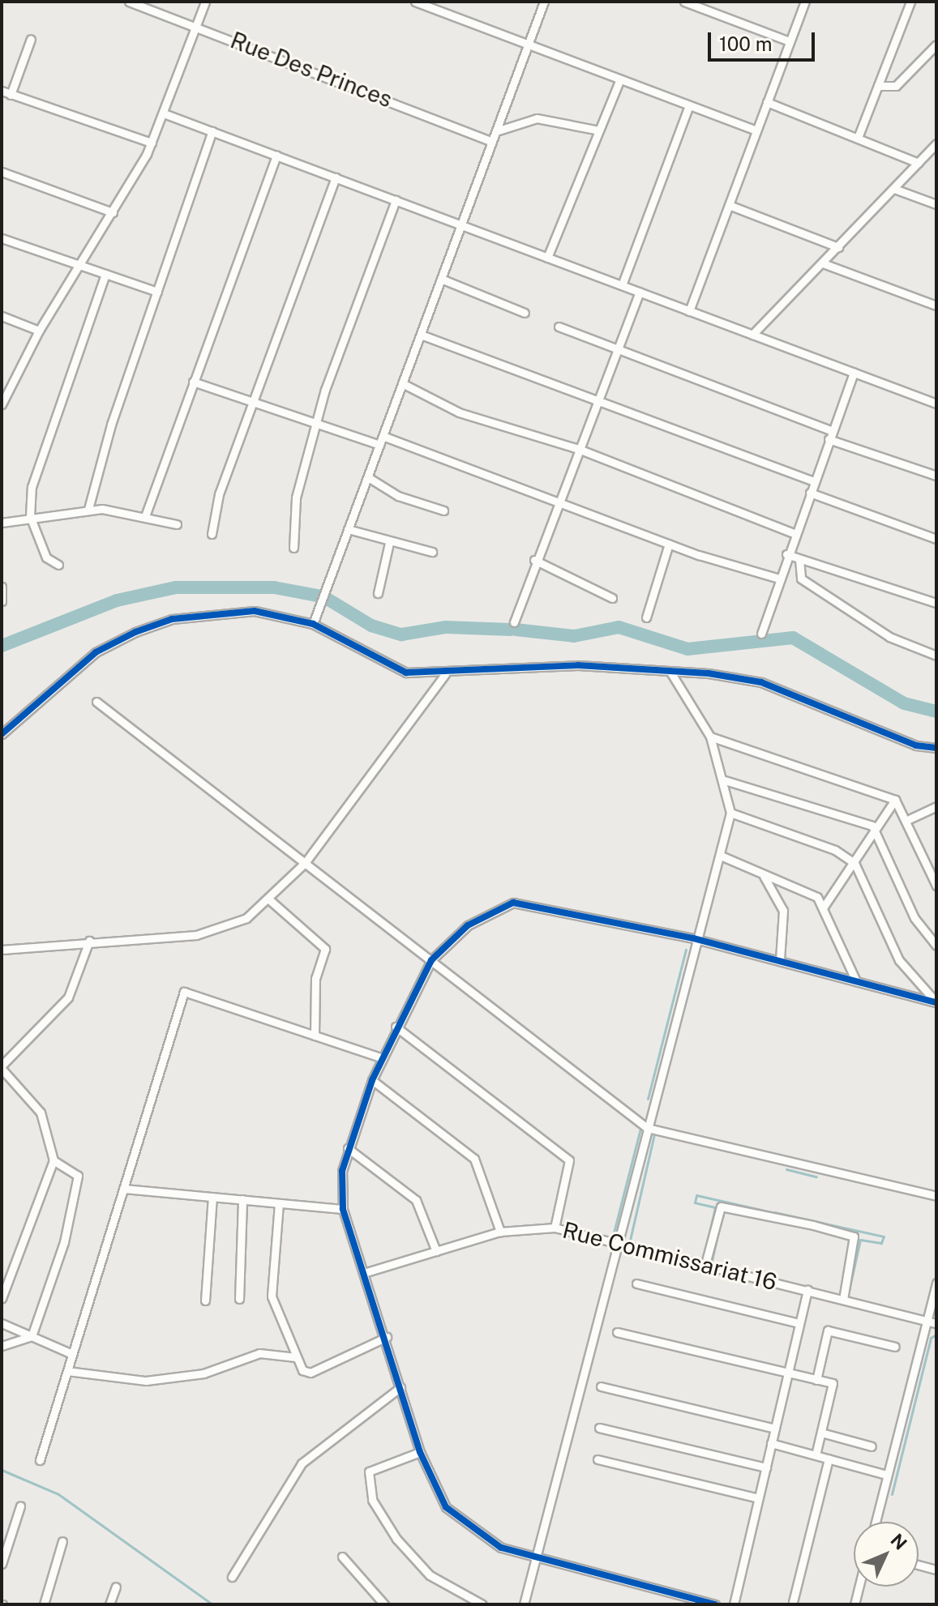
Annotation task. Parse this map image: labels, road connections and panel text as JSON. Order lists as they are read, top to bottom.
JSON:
{
  "streets": {
    "street": ["Rue Des Princes", "Rue Commissariat 16"]
  },
  "scale_bar": "100 m",
  "north": "top right"
}
